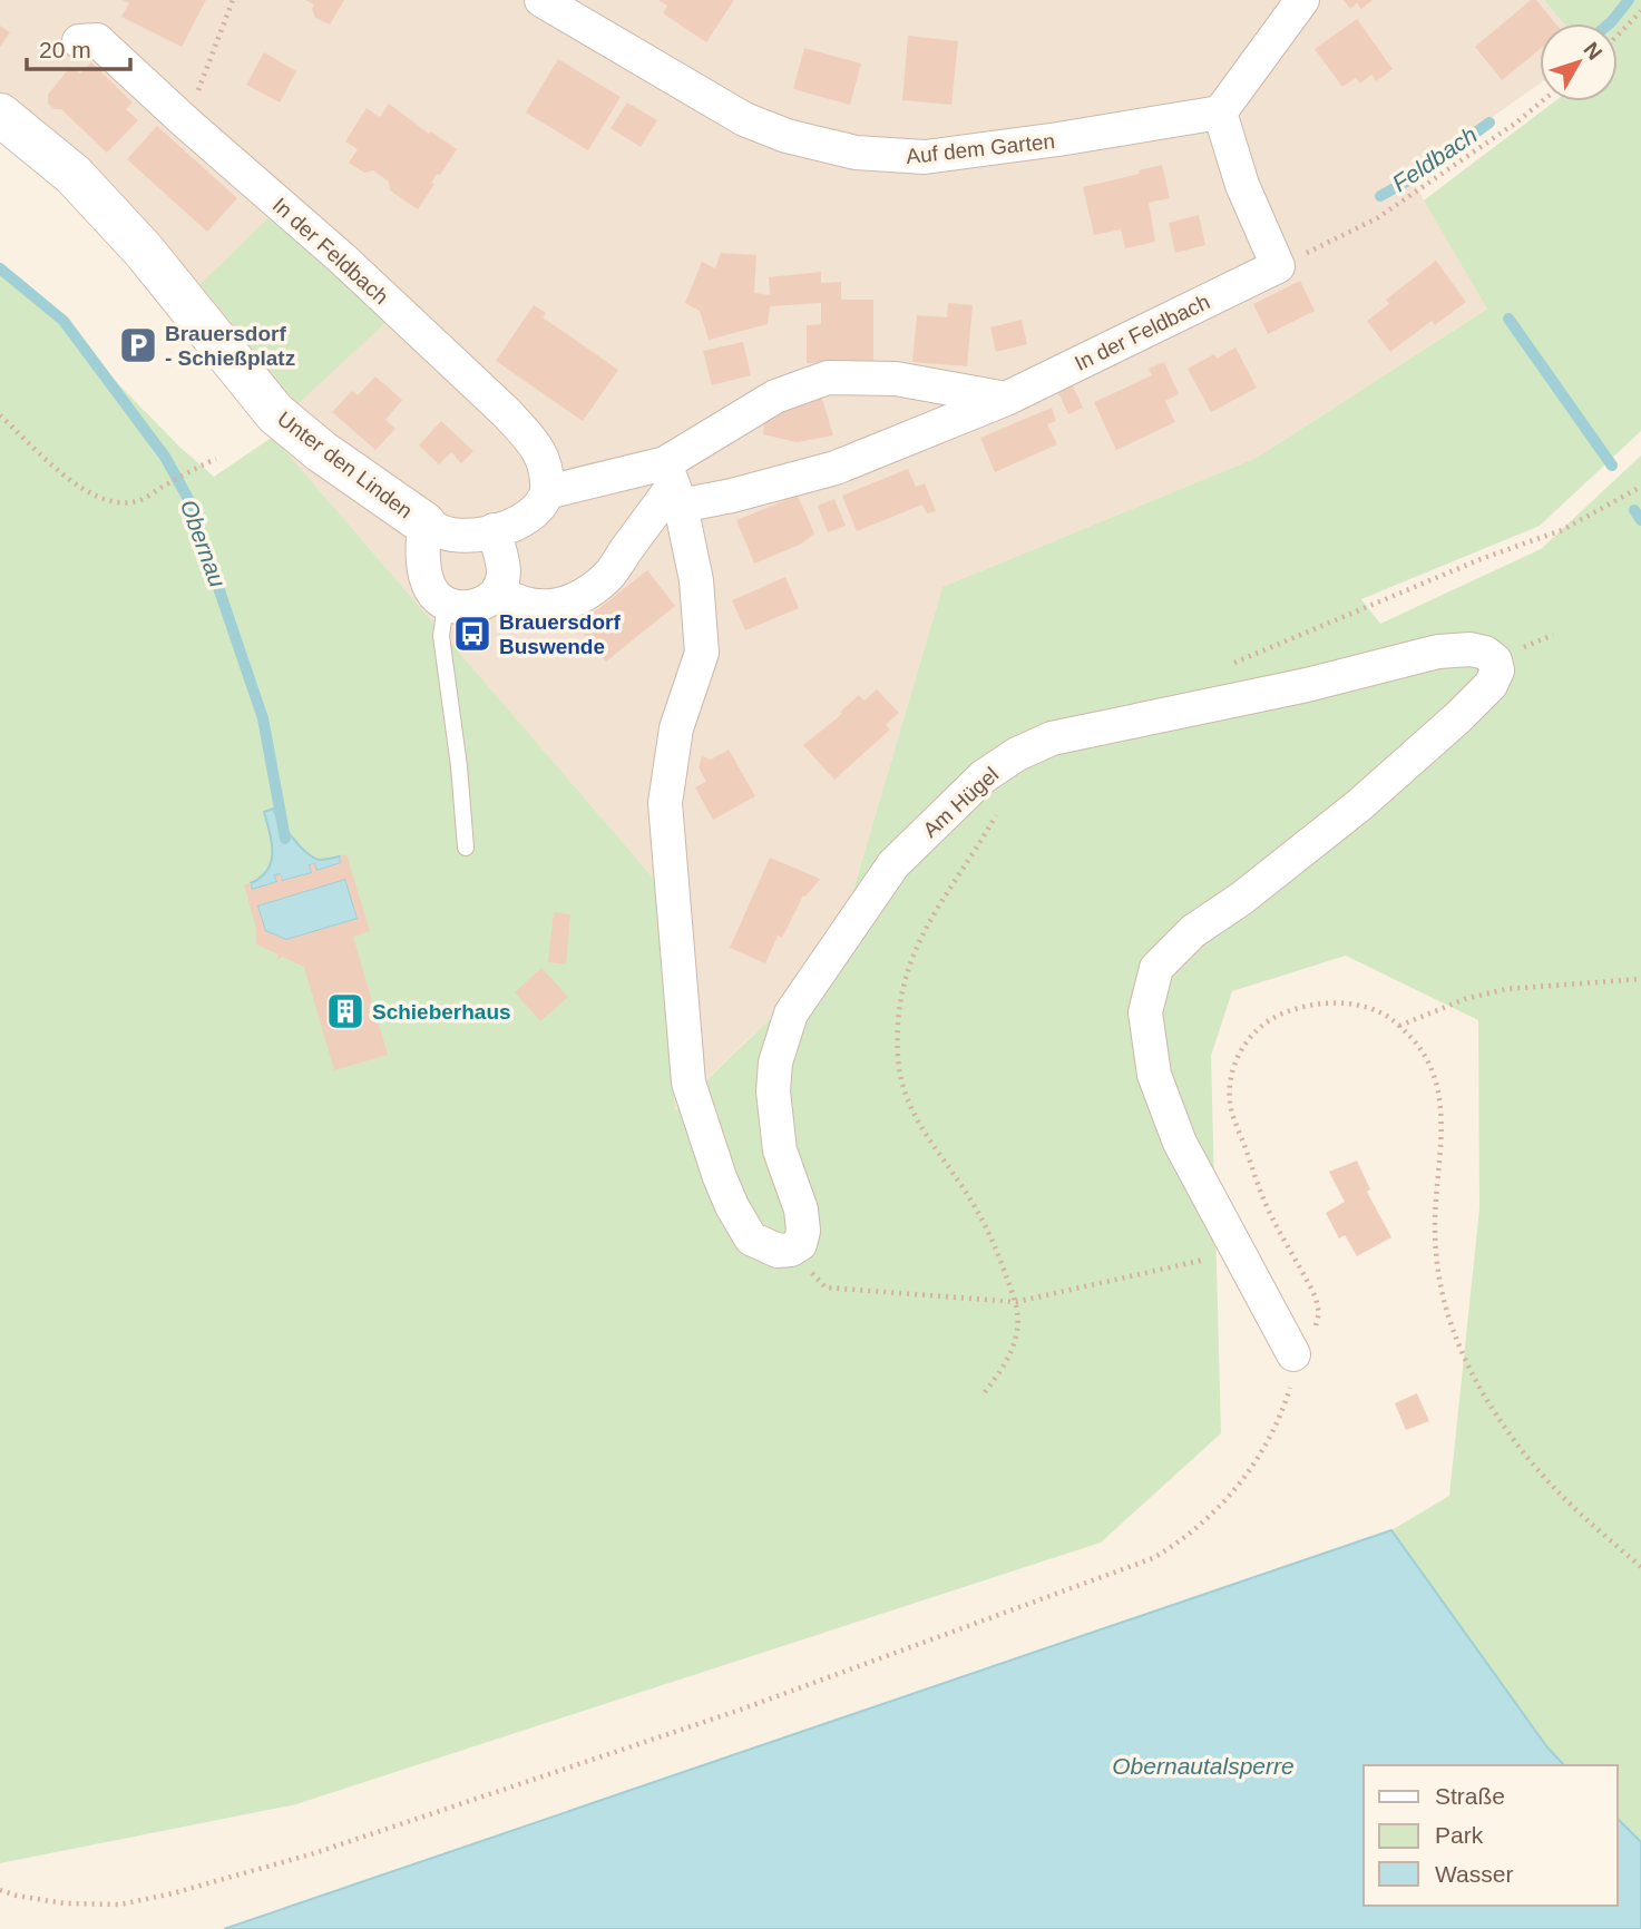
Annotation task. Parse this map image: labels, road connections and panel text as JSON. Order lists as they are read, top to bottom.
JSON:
{
  "streets": {
    "street": [
      "Auf dem Garten",
      "In der Feldbach",
      "Unter den Linden",
      "Am Hügel"
    ]
  },
  "water": ["Feldbach", "Obernau", "Obernautalsperre"],
  "places": {
    "parking": ["Brauersdorf - Schießplatz"],
    "bus stop": ["Brauersdorf Buswende"],
    "building": ["Schieberhaus"]
  },
  "legend": ["Straße", "Park", "Wasser"],
  "scale_bar": "20 m",
  "north": "top right"
}
